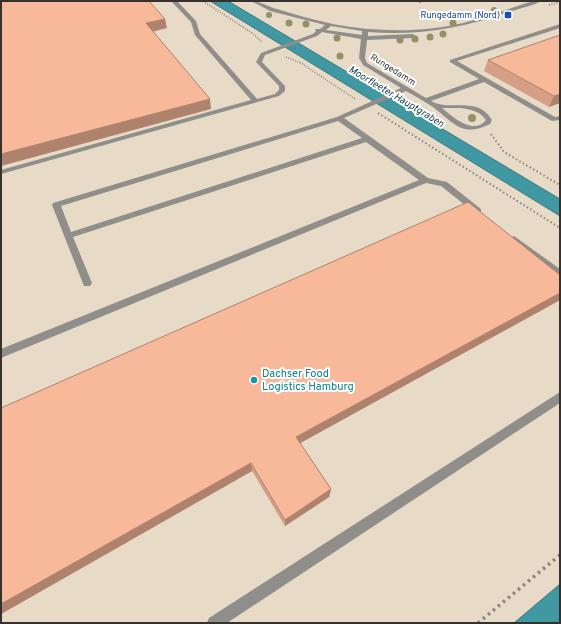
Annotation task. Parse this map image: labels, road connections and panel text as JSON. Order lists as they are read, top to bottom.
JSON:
{
  "streets": {
    "street": ["Rungedamm"]
  },
  "water": ["Moorfleeter Hauptgraben"],
  "places": {
    "transit": ["Rungedamm (Nord)"],
    "other": ["Dachser Food Logistics Hamburg"]
  }
}
